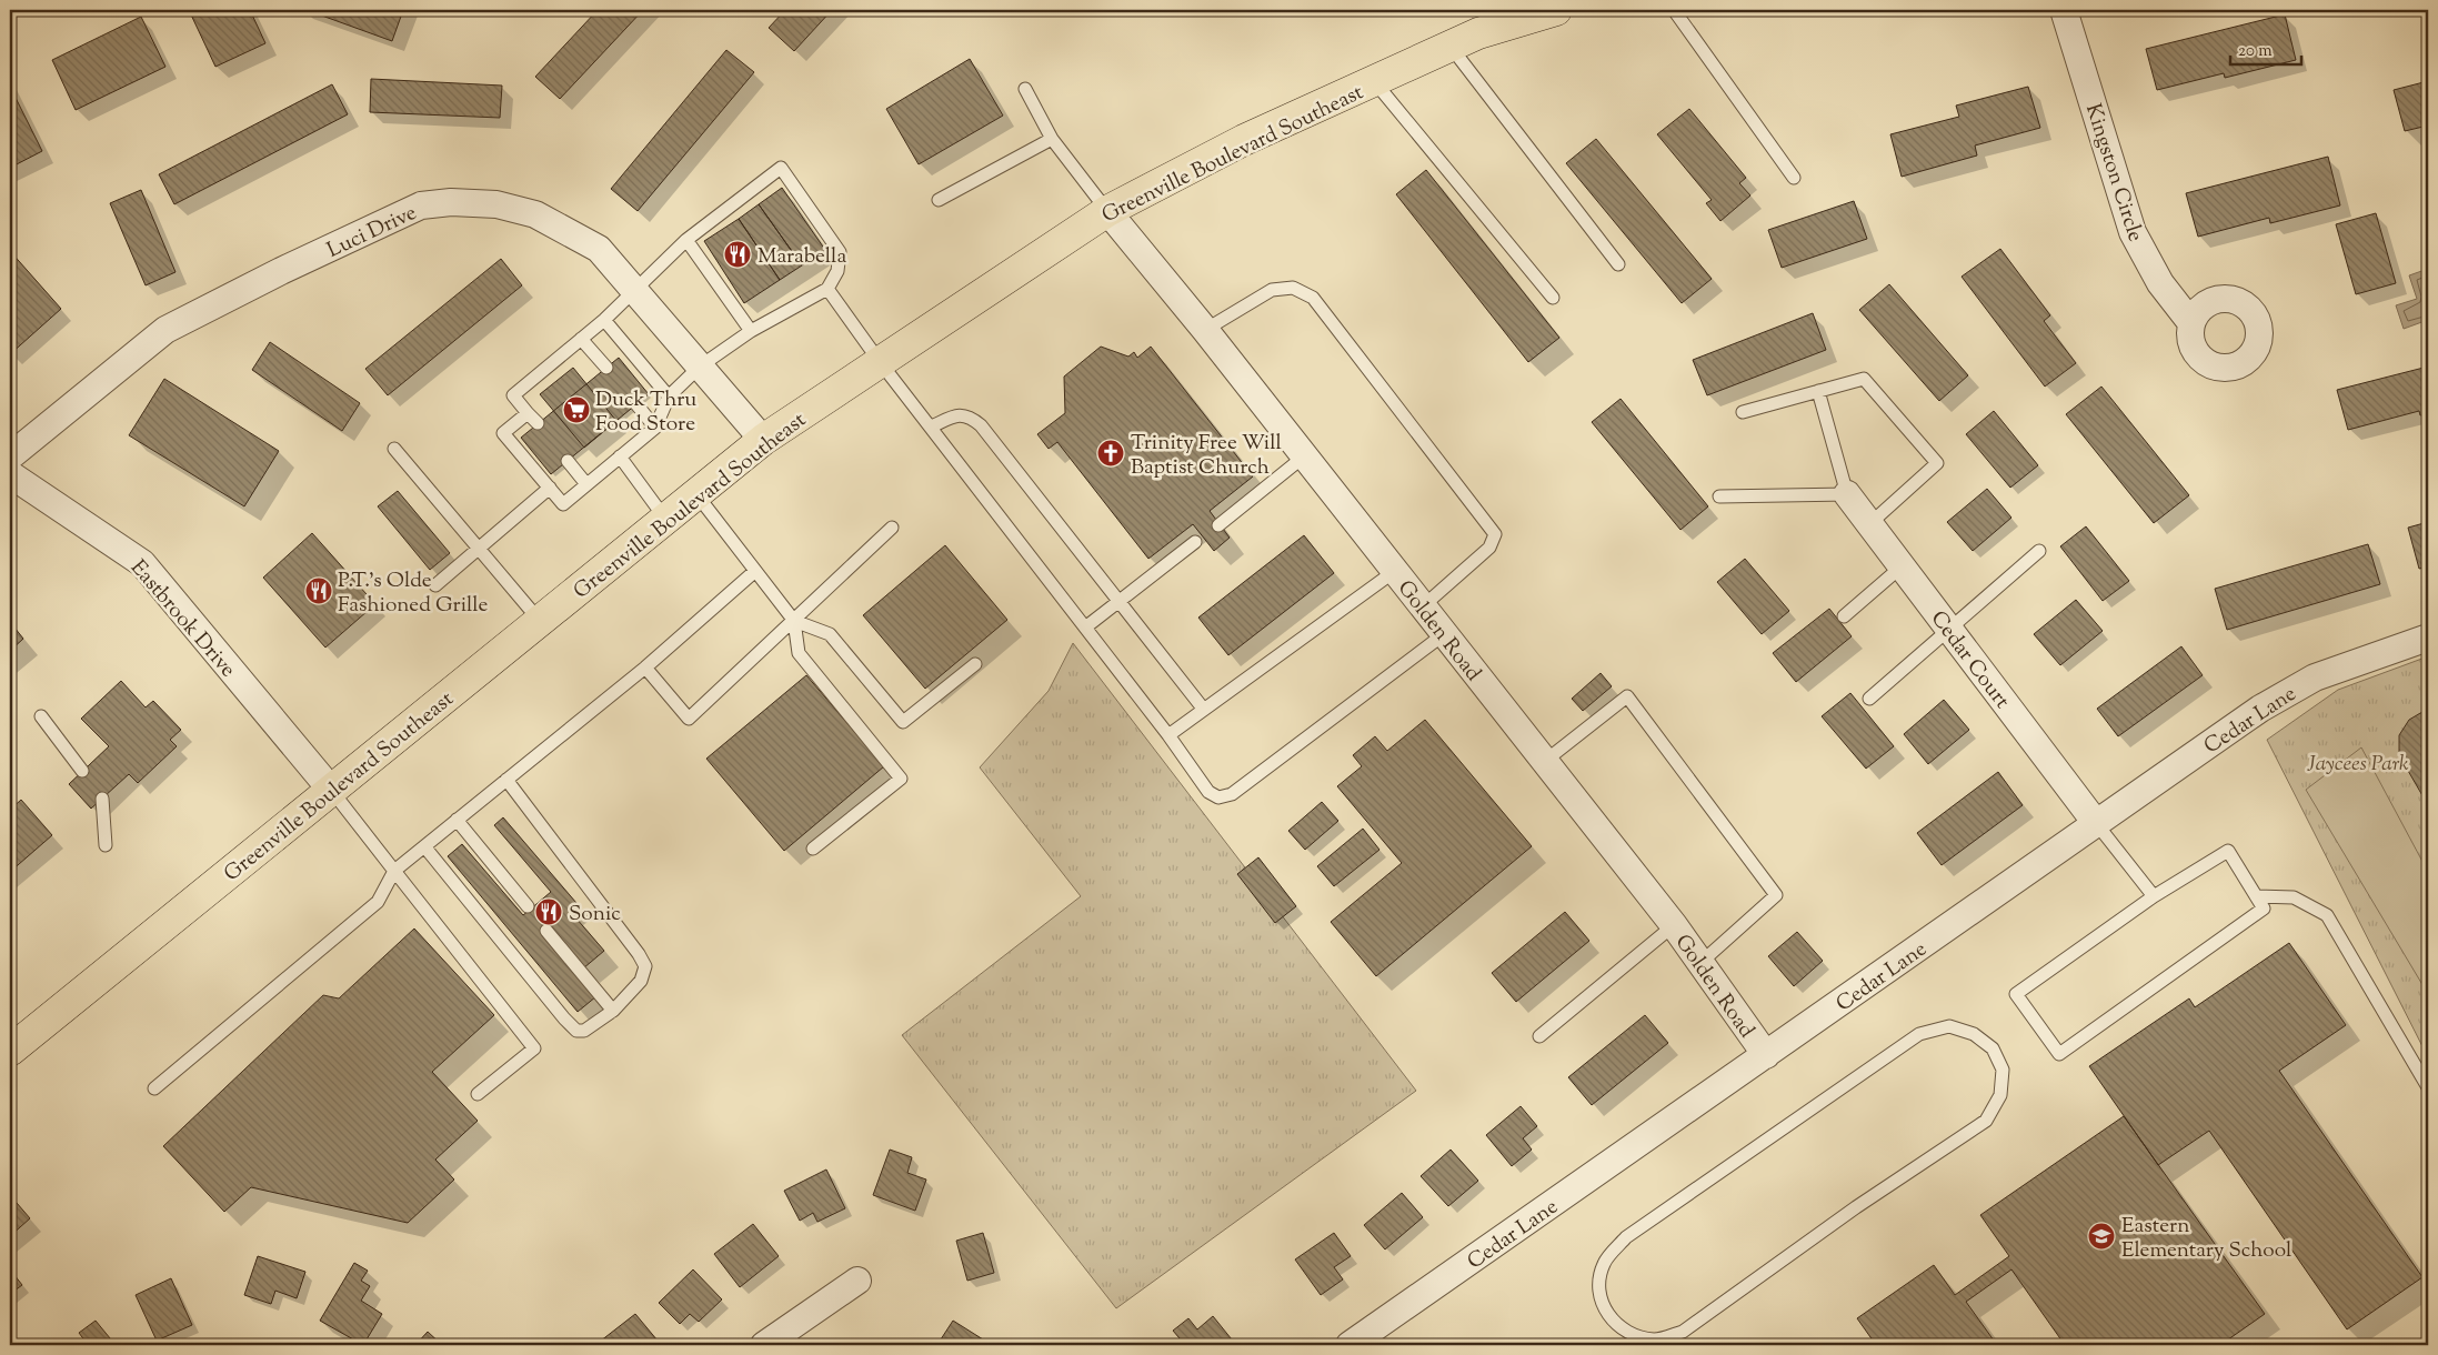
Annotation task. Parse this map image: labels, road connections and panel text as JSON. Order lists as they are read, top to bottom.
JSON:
{
  "streets": {
    "highway": ["Greenville Boulevard Southeast"],
    "street": [
      "Kingston Circle",
      "Luci Drive",
      "Eastbrook Drive",
      "Golden Road",
      "Cedar Court",
      "Cedar Lane"
    ]
  },
  "crossings": [
    ["Greenville Boulevard Southeast", "Luci Drive"],
    ["Greenville Boulevard Southeast", "Eastbrook Drive"],
    ["Greenville Boulevard Southeast", "Golden Road"],
    ["Golden Road", "Cedar Lane"],
    ["Cedar Court", "Cedar Lane"]
  ],
  "parks": ["Jaycees Park"],
  "places": {
    "restaurant": ["Marabella", "P.T.’s Olde Fashioned Grille", "Sonic"],
    "supermarket": ["Duck Thru Food Store"],
    "church": ["Trinity Free Will Baptist Church"],
    "school or university": ["Eastern Elementary School"]
  },
  "scale_bar": "20 m"
}
